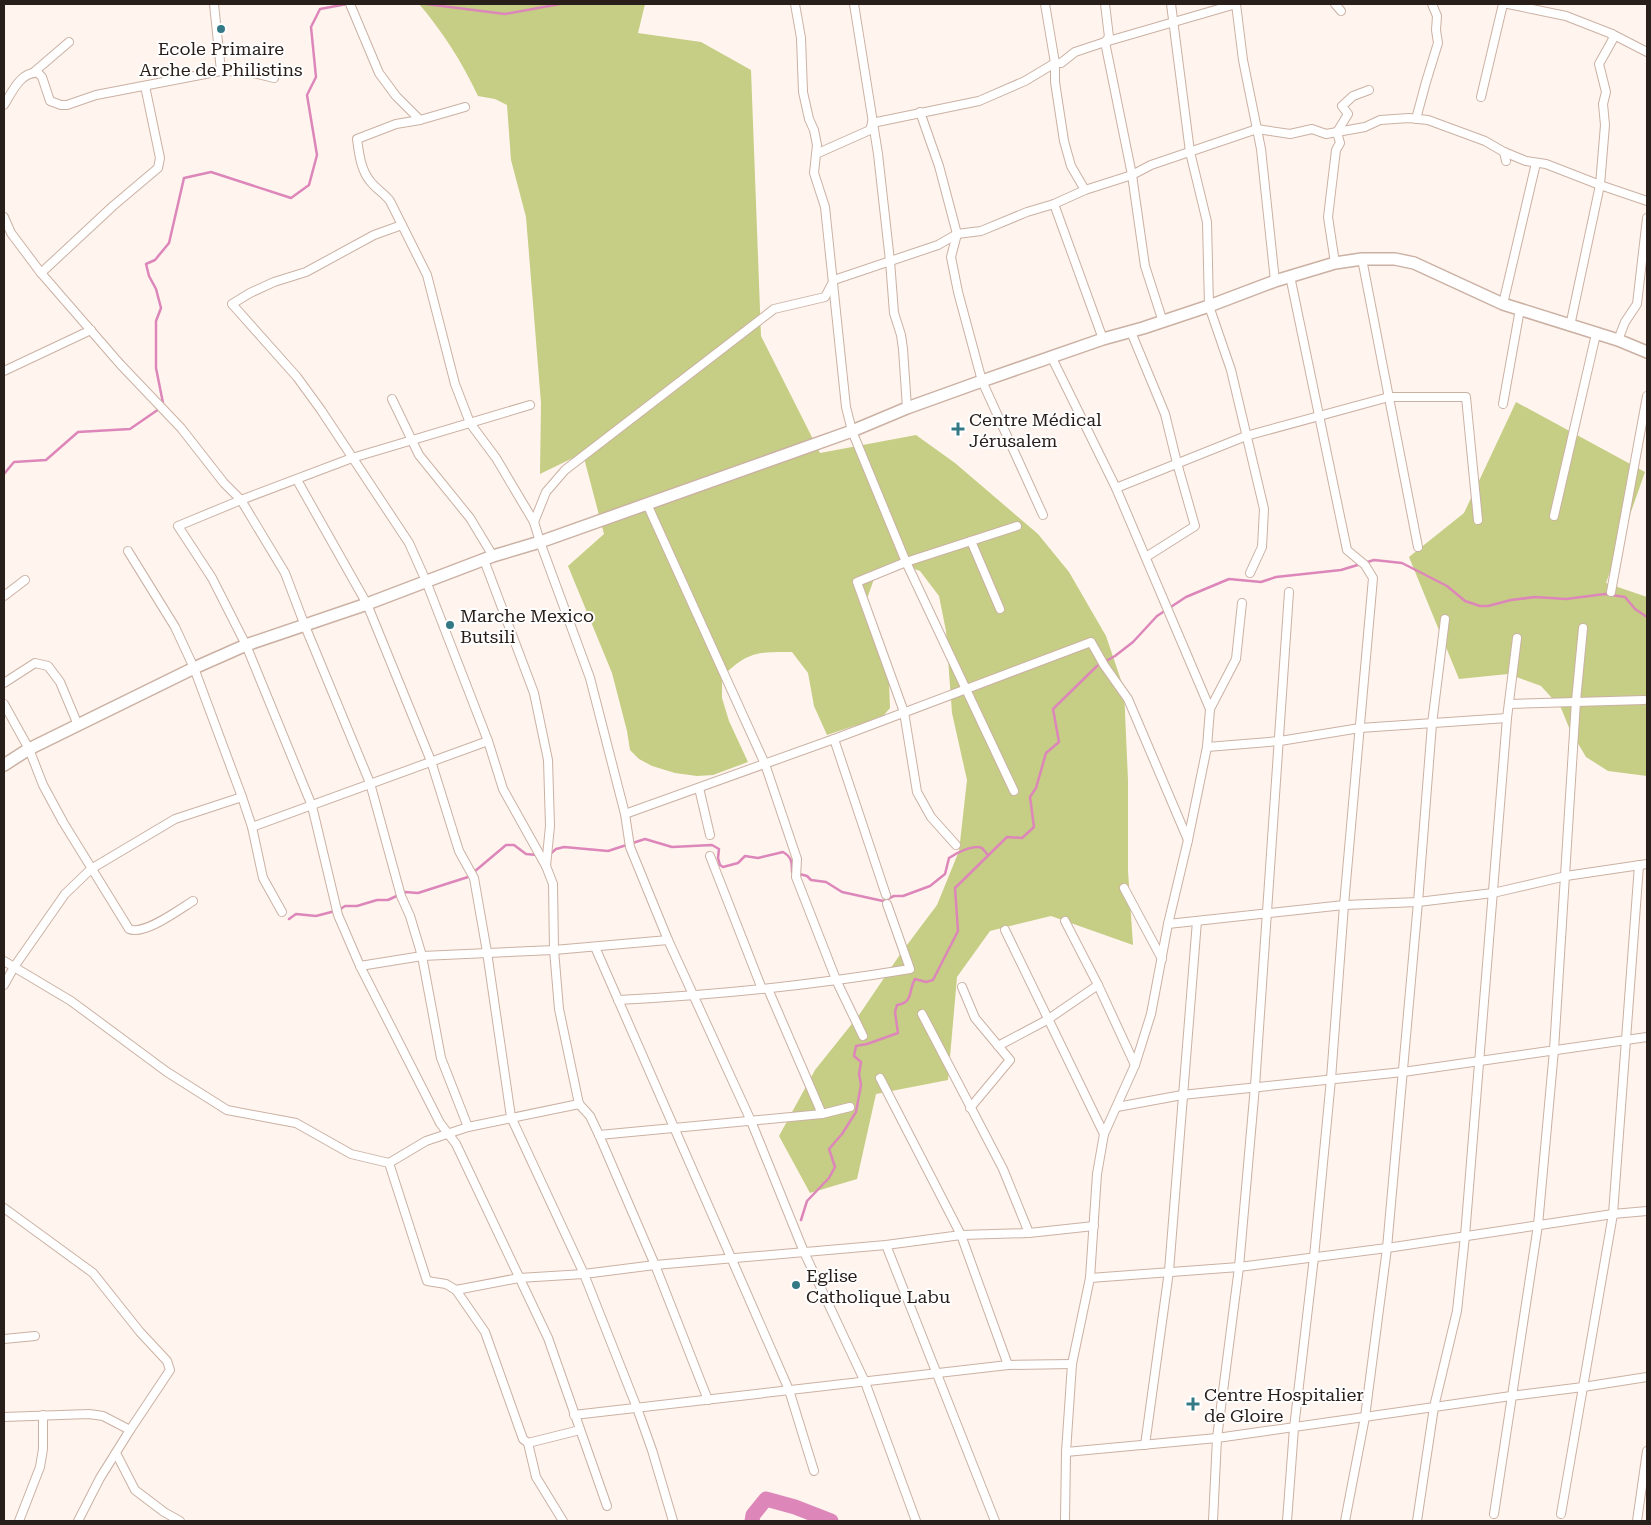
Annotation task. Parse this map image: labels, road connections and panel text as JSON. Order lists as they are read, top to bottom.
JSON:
{
  "places": {
    "other": ["Ecole Primaire Arche de Philistins", "Marche Mexico Butsili", "Eglise Catholique Labu"],
    "health": ["Centre Médical Jérusalem", "Centre Hospitalier de Gloire"]
  }
}
